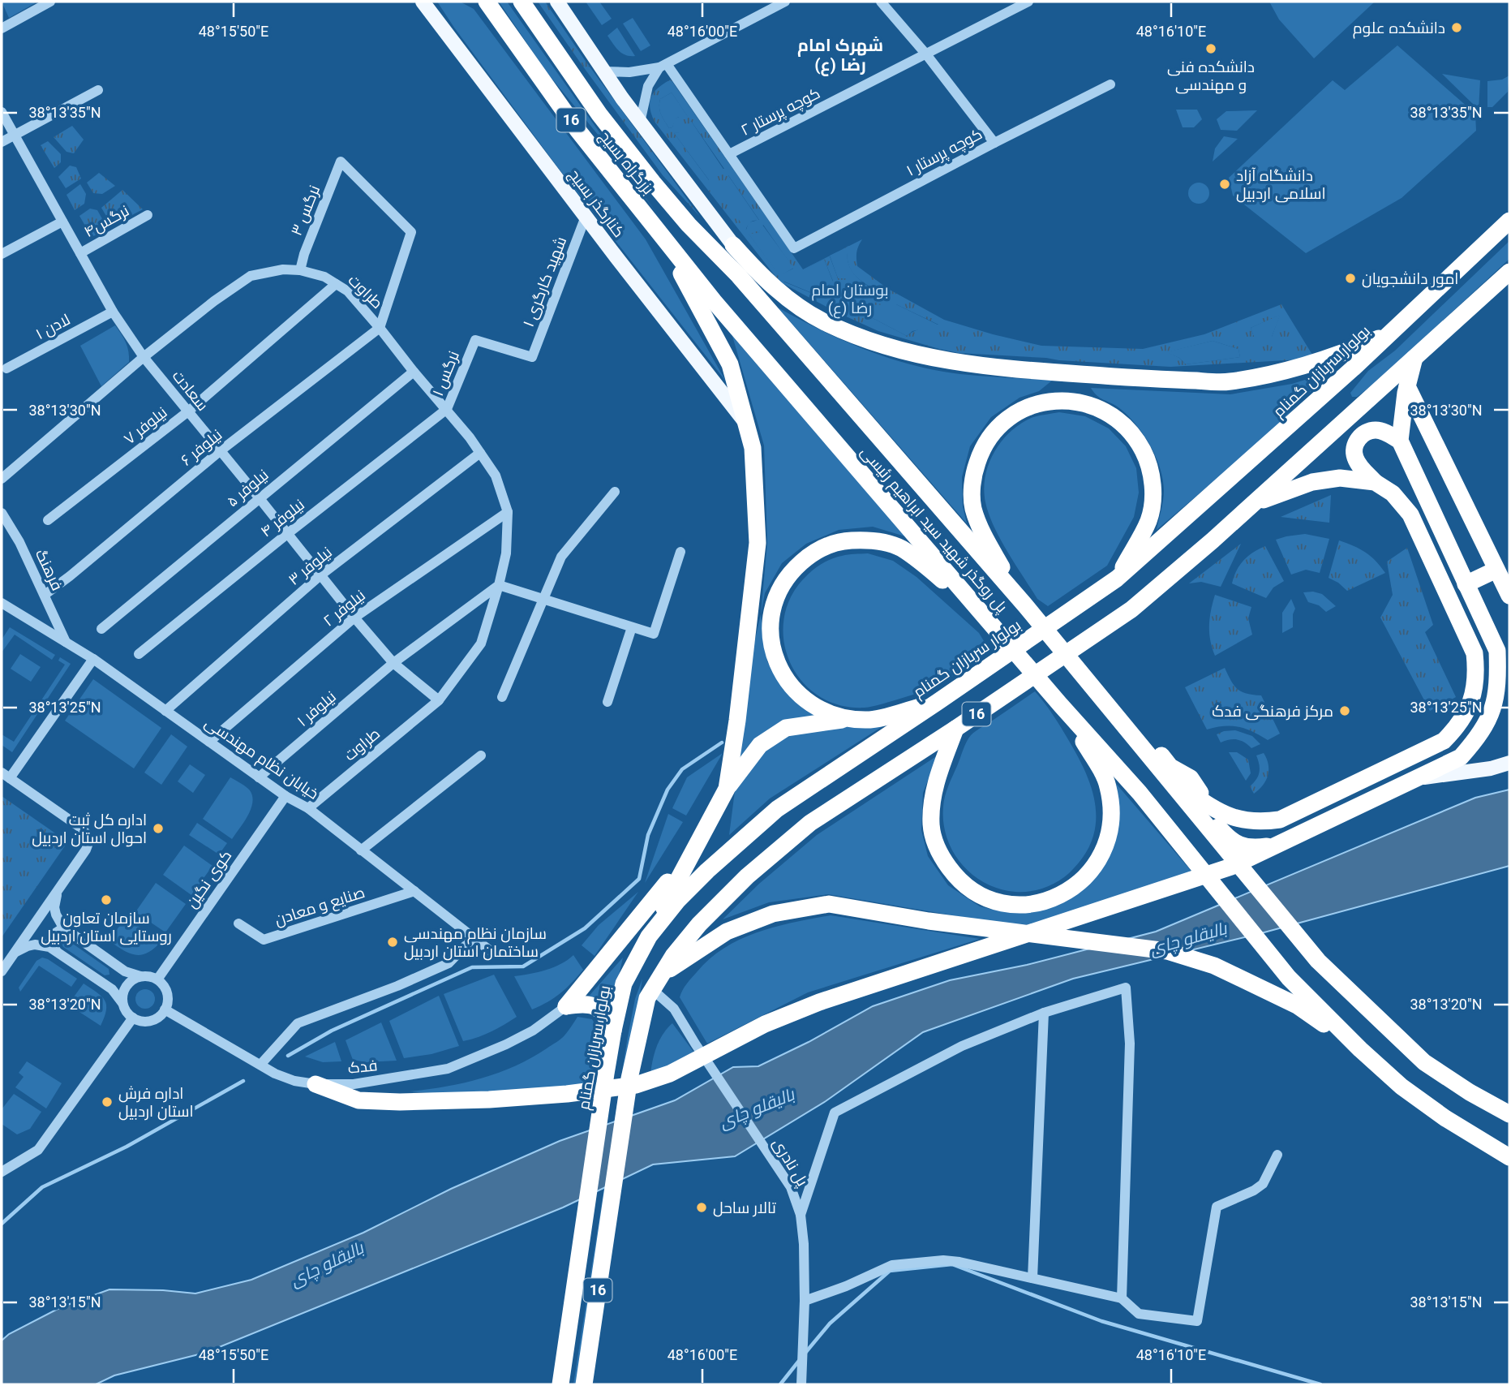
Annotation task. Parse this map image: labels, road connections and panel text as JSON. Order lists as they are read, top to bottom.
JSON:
{
  "streets": {
    "highway": [
      "16",
      "بزرگراه بسیج",
      "بولوار سربازان گمنام",
      "پل روگذر شهید سید ابراهیم رئیسی"
    ],
    "main road": ["کنارگذر بسیج"],
    "street": [
      "کوچه پرستار ۲",
      "کوچه پرستار ۱",
      "نرگس ۳",
      "نرگس۴",
      "شهید کارگری ۱",
      "طراوت",
      "لادن ۱",
      "نرگس ۱",
      "سعادت",
      "نیلوفر ۷",
      "نیلوفر ۶",
      "نیلوفر ۵",
      "نیلوفر ۴",
      "نیلوفر ۳",
      "فرهنگ",
      "نیلوفر ۲",
      "نیلوفر ۱",
      "خیابان نظام مهندسی",
      "کوی نگین",
      "صنایع و معادن",
      "فدک",
      "پل نادری"
    ]
  },
  "crossings": [
    ["کوچه پرستار ۲", "کوچه پرستار ۱"],
    ["16", "پل نادری"],
    ["بزرگراه بسیج", "پل روگذر شهید سید ابراهیم رئیسی"],
    ["کنارگذر بسیج", "شهید کارگری ۱"],
    ["نرگس ۳", "طراوت"],
    ["نرگس ۳", "نیلوفر ۶"],
    ["نرگس۴", "سعادت"],
    ["شهید کارگری ۱", "نرگس ۱"],
    ["طراوت", "نرگس ۱"],
    ["طراوت", "سعادت"],
    ["طراوت", "نیلوفر ۷"],
    ["طراوت", "نیلوفر ۶"],
    ["طراوت", "نیلوفر ۵"],
    ["طراوت", "نیلوفر ۴"],
    ["طراوت", "نیلوفر ۳"],
    ["طراوت", "نیلوفر ۲"],
    ["طراوت", "خیابان نظام مهندسی"],
    ["لادن ۱", "سعادت"],
    ["نرگس ۱", "نیلوفر ۴"],
    ["سعادت", "نیلوفر ۷"],
    ["سعادت", "نیلوفر ۶"],
    ["سعادت", "نیلوفر ۵"],
    ["سعادت", "نیلوفر ۴"],
    ["سعادت", "نیلوفر ۳"],
    ["سعادت", "نیلوفر ۲"],
    ["سعادت", "نیلوفر ۱"],
    ["نیلوفر ۶", "فرهنگ"],
    ["نیلوفر ۳", "خیابان نظام مهندسی"],
    ["فرهنگ", "خیابان نظام مهندسی"],
    ["نیلوفر ۲", "خیابان نظام مهندسی"],
    ["نیلوفر ۱", "خیابان نظام مهندسی"],
    ["خیابان نظام مهندسی", "کوی نگین"],
    ["خیابان نظام مهندسی", "صنایع و معادن"],
    ["کوی نگین", "فدک"]
  ],
  "districts": ["شهرک امام رضا (ع)"],
  "water": ["بالیقلو چای"],
  "parks": ["بوستان امام رضا (ع)"],
  "places": [
    "دانشکده علوم",
    "دانشکده فنی و مهندسی",
    "دانشگاه آزاد اسلامی اردبیل",
    "امور دانشجویان",
    "مرکز فرهنگی فدک",
    "اداره کل ثبت احوال استان اردبیل",
    "سازمان تعاون روستایی استان اردبیل",
    "سازمان نظام مهندسی ساختمان استان اردبیل",
    "اداره فرش استان اردبیل",
    "تالار ساحل"
  ],
  "coordinates": [
    "48°15'50\"E",
    "48°16'00\"E",
    "48°16'10\"E",
    "38°13'35\"N",
    "38°13'30\"N",
    "38°13'25\"N",
    "38°13'20\"N",
    "38°13'15\"N"
  ]
}
